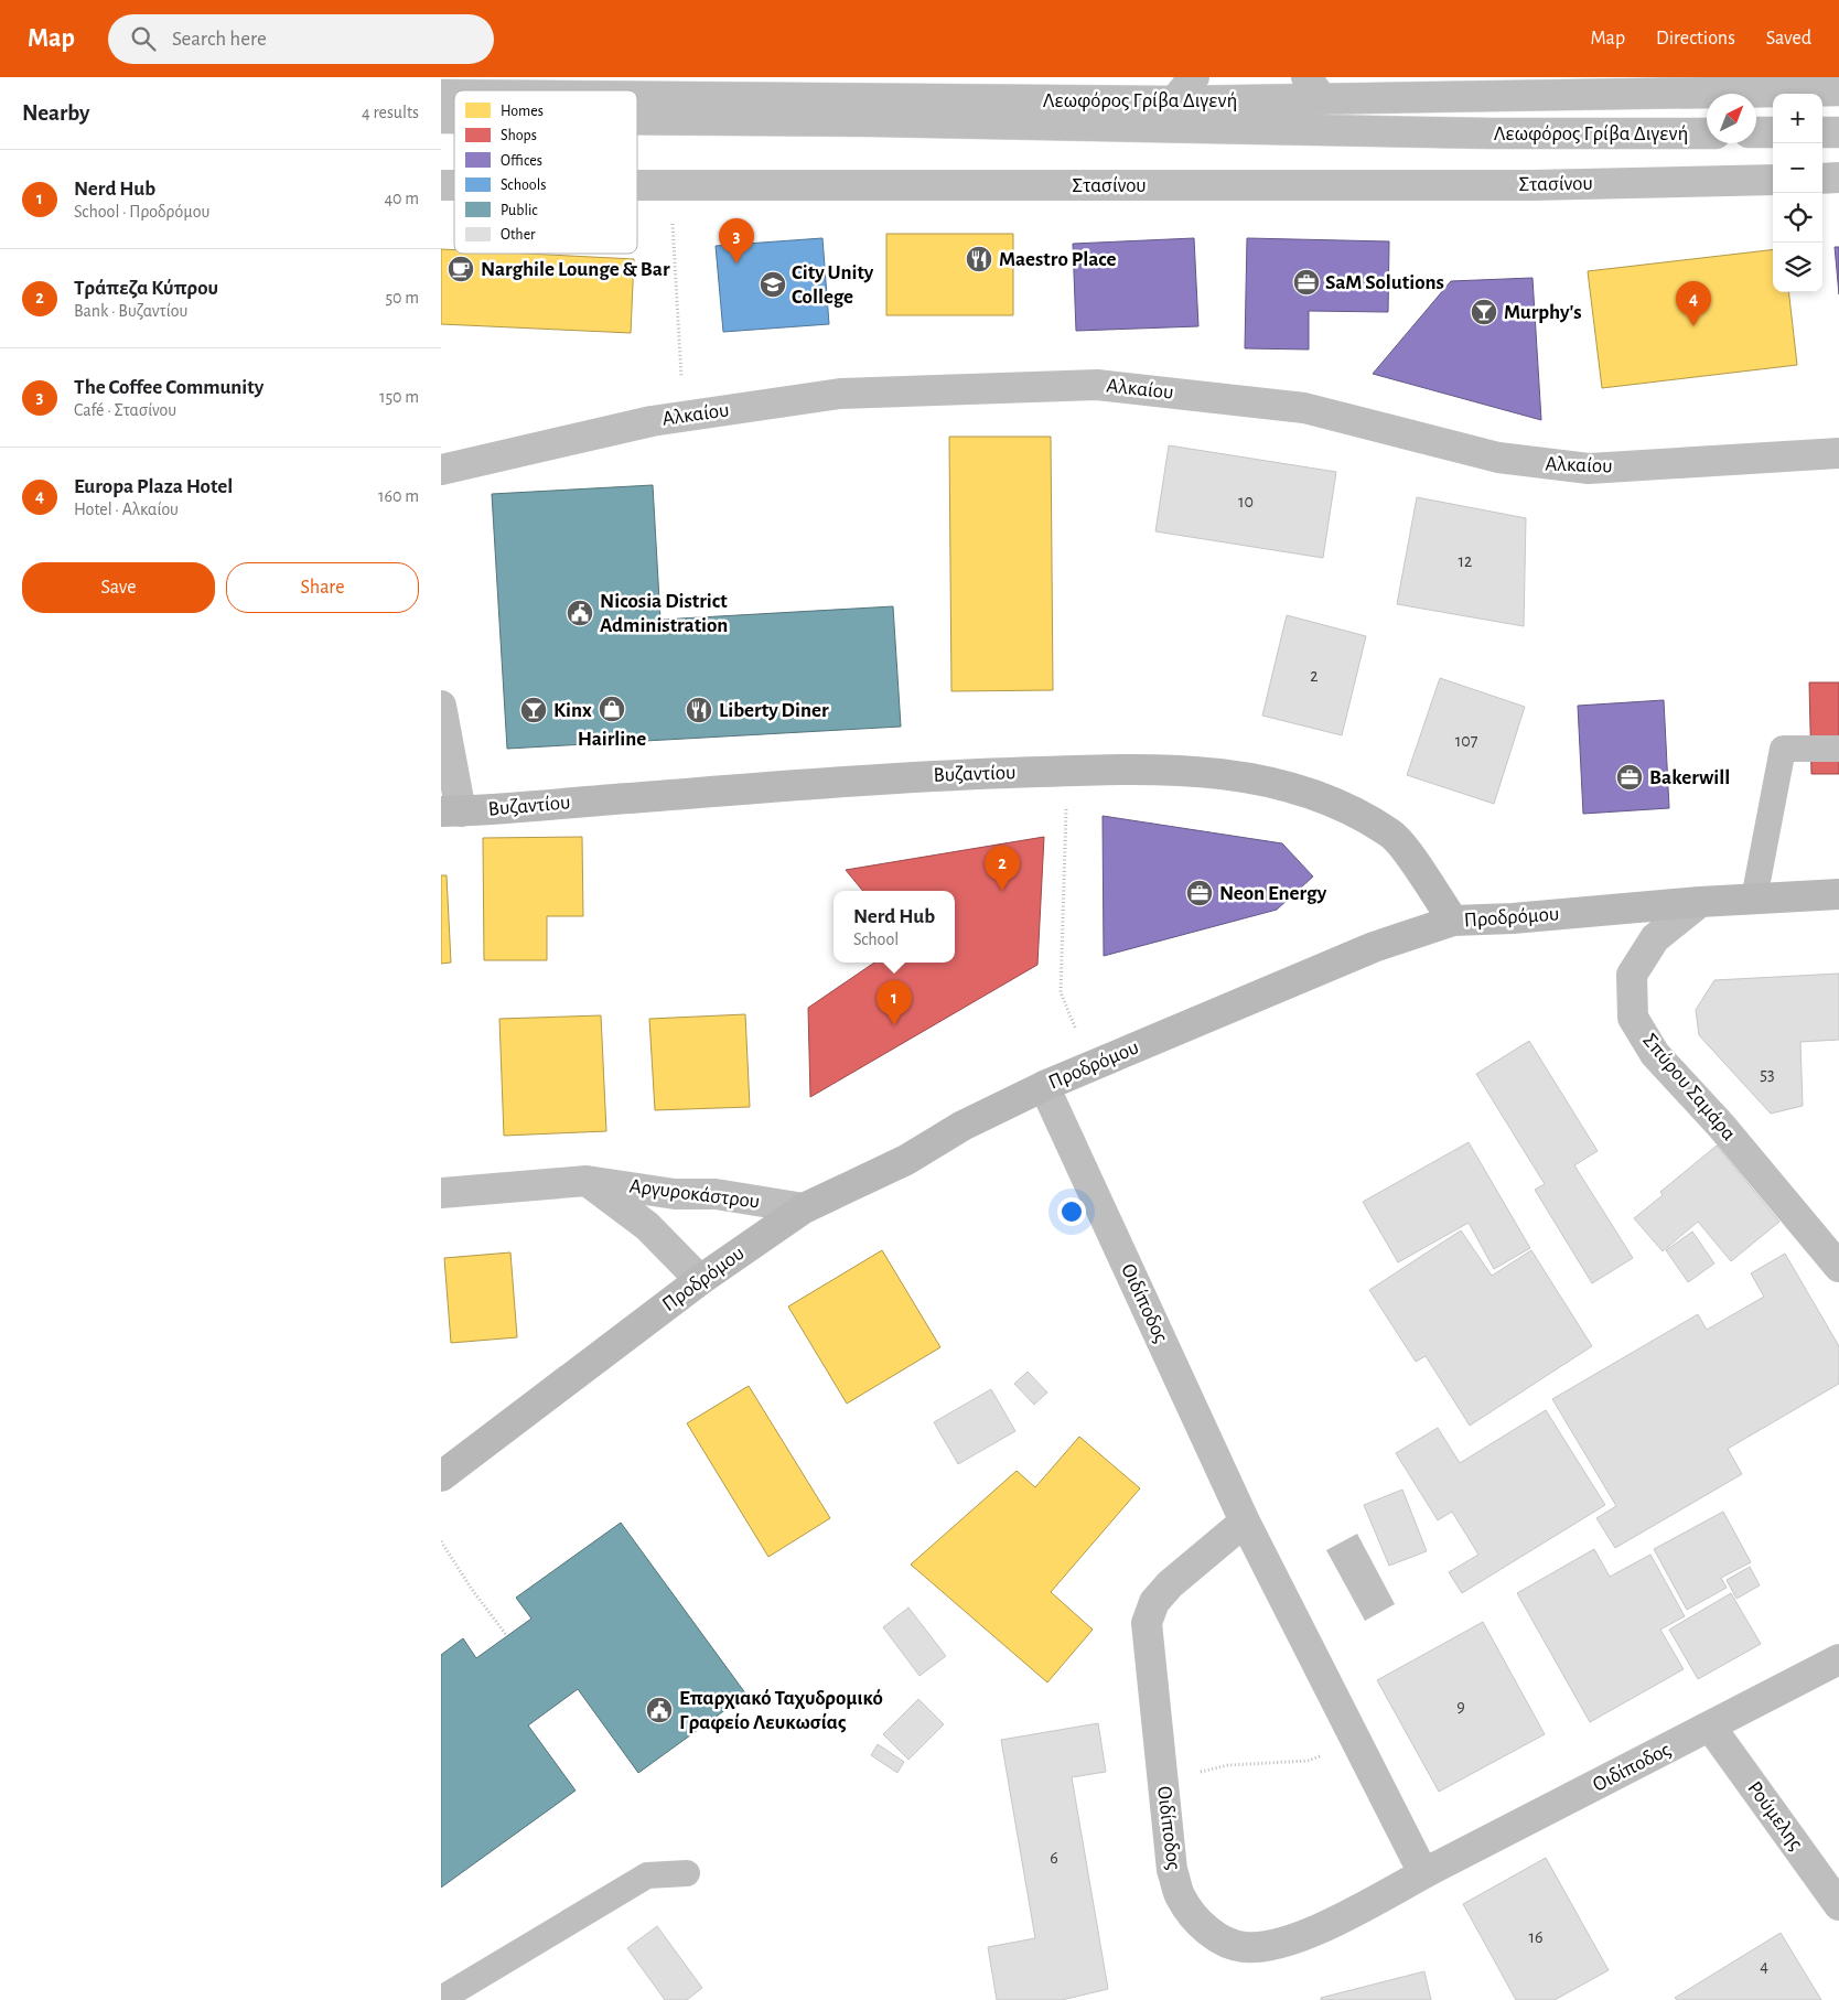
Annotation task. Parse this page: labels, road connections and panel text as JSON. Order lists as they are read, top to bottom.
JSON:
{
  "streets": {
    "main road": ["Βυζαντίου", "Προδρόμου"],
    "street": [
      "Λεωφόρος Γρίβα Διγενή",
      "Στασίνου",
      "Αλκαίου",
      "Σπύρου Σαμάρα",
      "Αργυροκάστρου",
      "Οιδίποδος",
      "Ρούμελης"
    ]
  },
  "crossings": [
    ["Βυζαντίου", "Προδρόμου"],
    ["Προδρόμου", "Σπύρου Σαμάρα"],
    ["Προδρόμου", "Αργυροκάστρου"],
    ["Προδρόμου", "Οιδίποδος"],
    ["Οιδίποδος", "Ρούμελης"]
  ],
  "places": {
    "restaurant": ["Maestro Place", "Liberty Diner"],
    "cafe": ["Narghile Lounge & Bar"],
    "office": ["SaM Solutions", "Bakerwill", "Neon Energy"],
    "school or university": ["City Unity College"],
    "bar": ["Murphy's", "Kinx"],
    "public building": ["Nicosia District Administration", "Επαρχιακό Ταχυδρομικό Γραφείο Λευκωσίας"],
    "shop": ["Hairline"]
  },
  "house_numbers": [
    "10",
    "12",
    "2",
    "107",
    "53",
    "9",
    "6",
    "16",
    "4"
  ],
  "legend": [
    "Homes",
    "Shops",
    "Offices",
    "Schools",
    "Public",
    "Other"
  ],
  "north": "top right",
  "page": {
    "header": "Map",
    "search": "Search here",
    "nav": ["Map", "Directions", "Saved"],
    "heading": ["Nearby", "4 results"],
    "map_buttons": ["+", "−"],
    "list": [
      {
        "mark": "1",
        "name": "Nerd Hub",
        "note": "School · Προδρόμου",
        "value": "40 m"
      },
      {
        "mark": "2",
        "name": "Τράπεζα Κύπρου",
        "note": "Bank · Βυζαντίου",
        "value": "50 m"
      },
      {
        "mark": "3",
        "name": "The Coffee Community",
        "note": "Café · Στασίνου",
        "value": "150 m"
      },
      {
        "mark": "4",
        "name": "Europa Plaza Hotel",
        "note": "Hotel · Αλκαίου",
        "value": "160 m"
      }
    ],
    "pins": [
      "3",
      "4",
      "2",
      "1"
    ],
    "buttons": ["Save", "Share"],
    "popup": ["Nerd Hub", "School"]
  }
}
